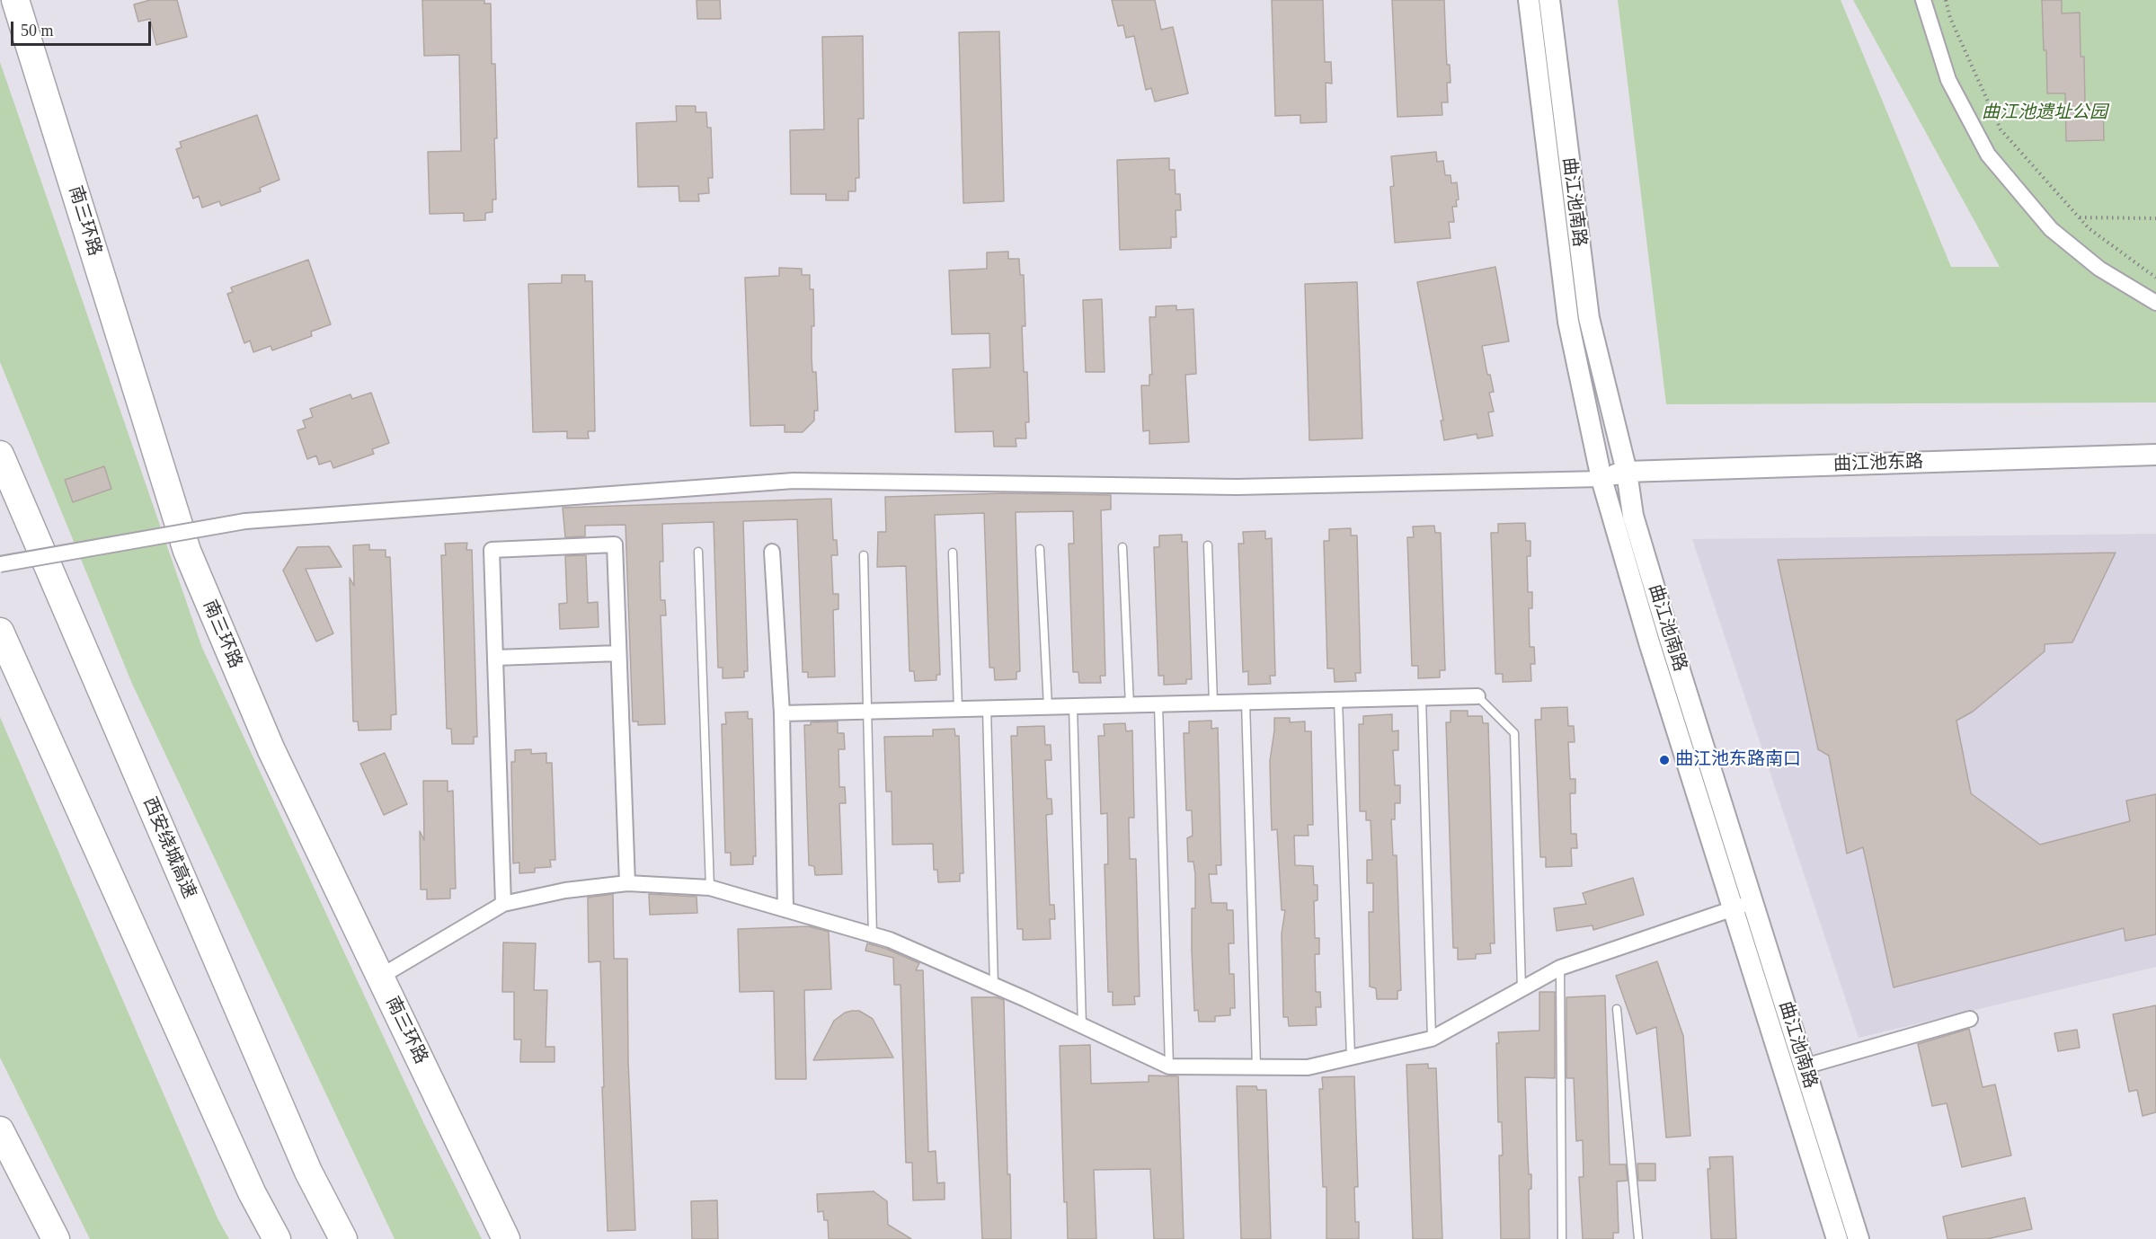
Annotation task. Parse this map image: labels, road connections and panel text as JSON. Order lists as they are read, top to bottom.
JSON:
{
  "streets": {
    "highway": ["南三环路", "西安绕城高速"],
    "main road": ["曲江池南路", "曲江池东路"]
  },
  "crossings": [
    ["曲江池南路", "曲江池东路"]
  ],
  "parks": ["曲江池遗址公园"],
  "places": ["曲江池东路南口"],
  "scale_bar": "50 m"
}
